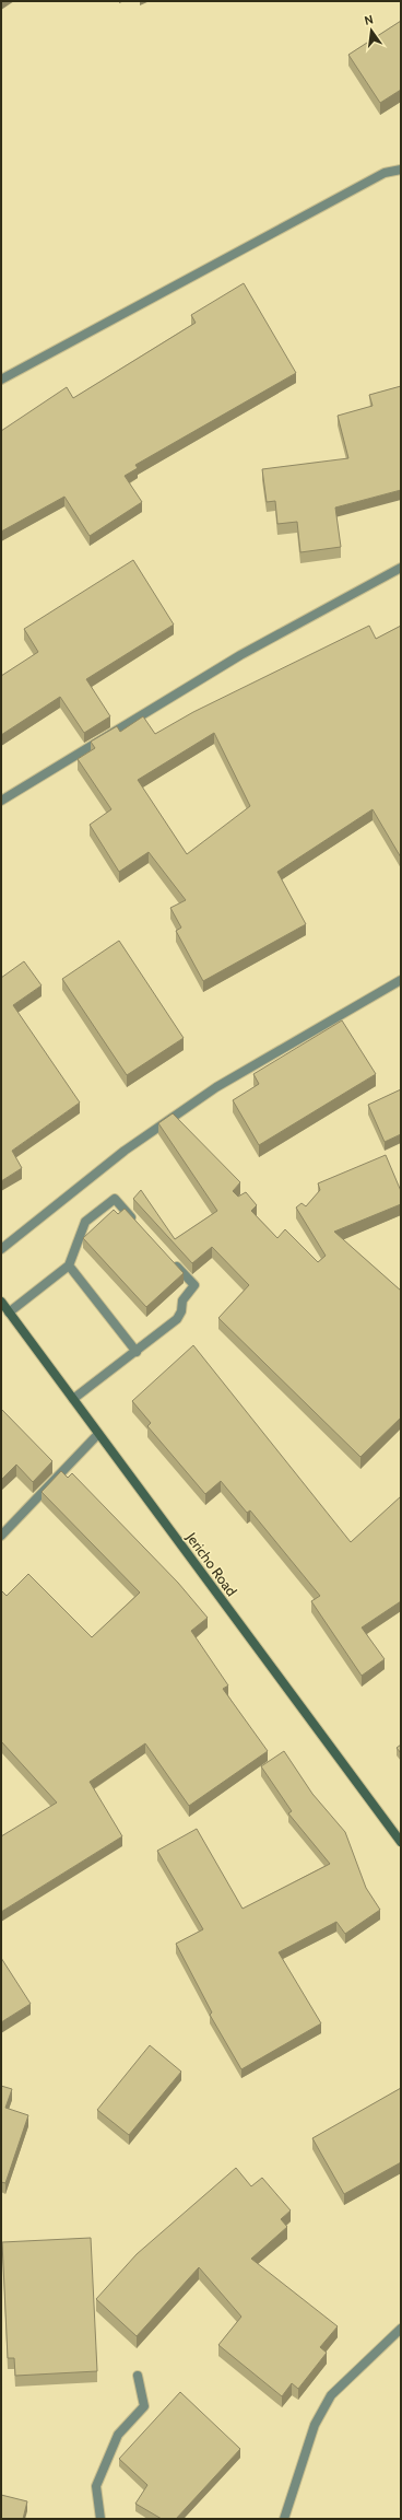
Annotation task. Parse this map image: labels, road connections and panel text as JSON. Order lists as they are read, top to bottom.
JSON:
{
  "streets": {
    "street": ["Jericho Road"]
  },
  "north": "top"
}
